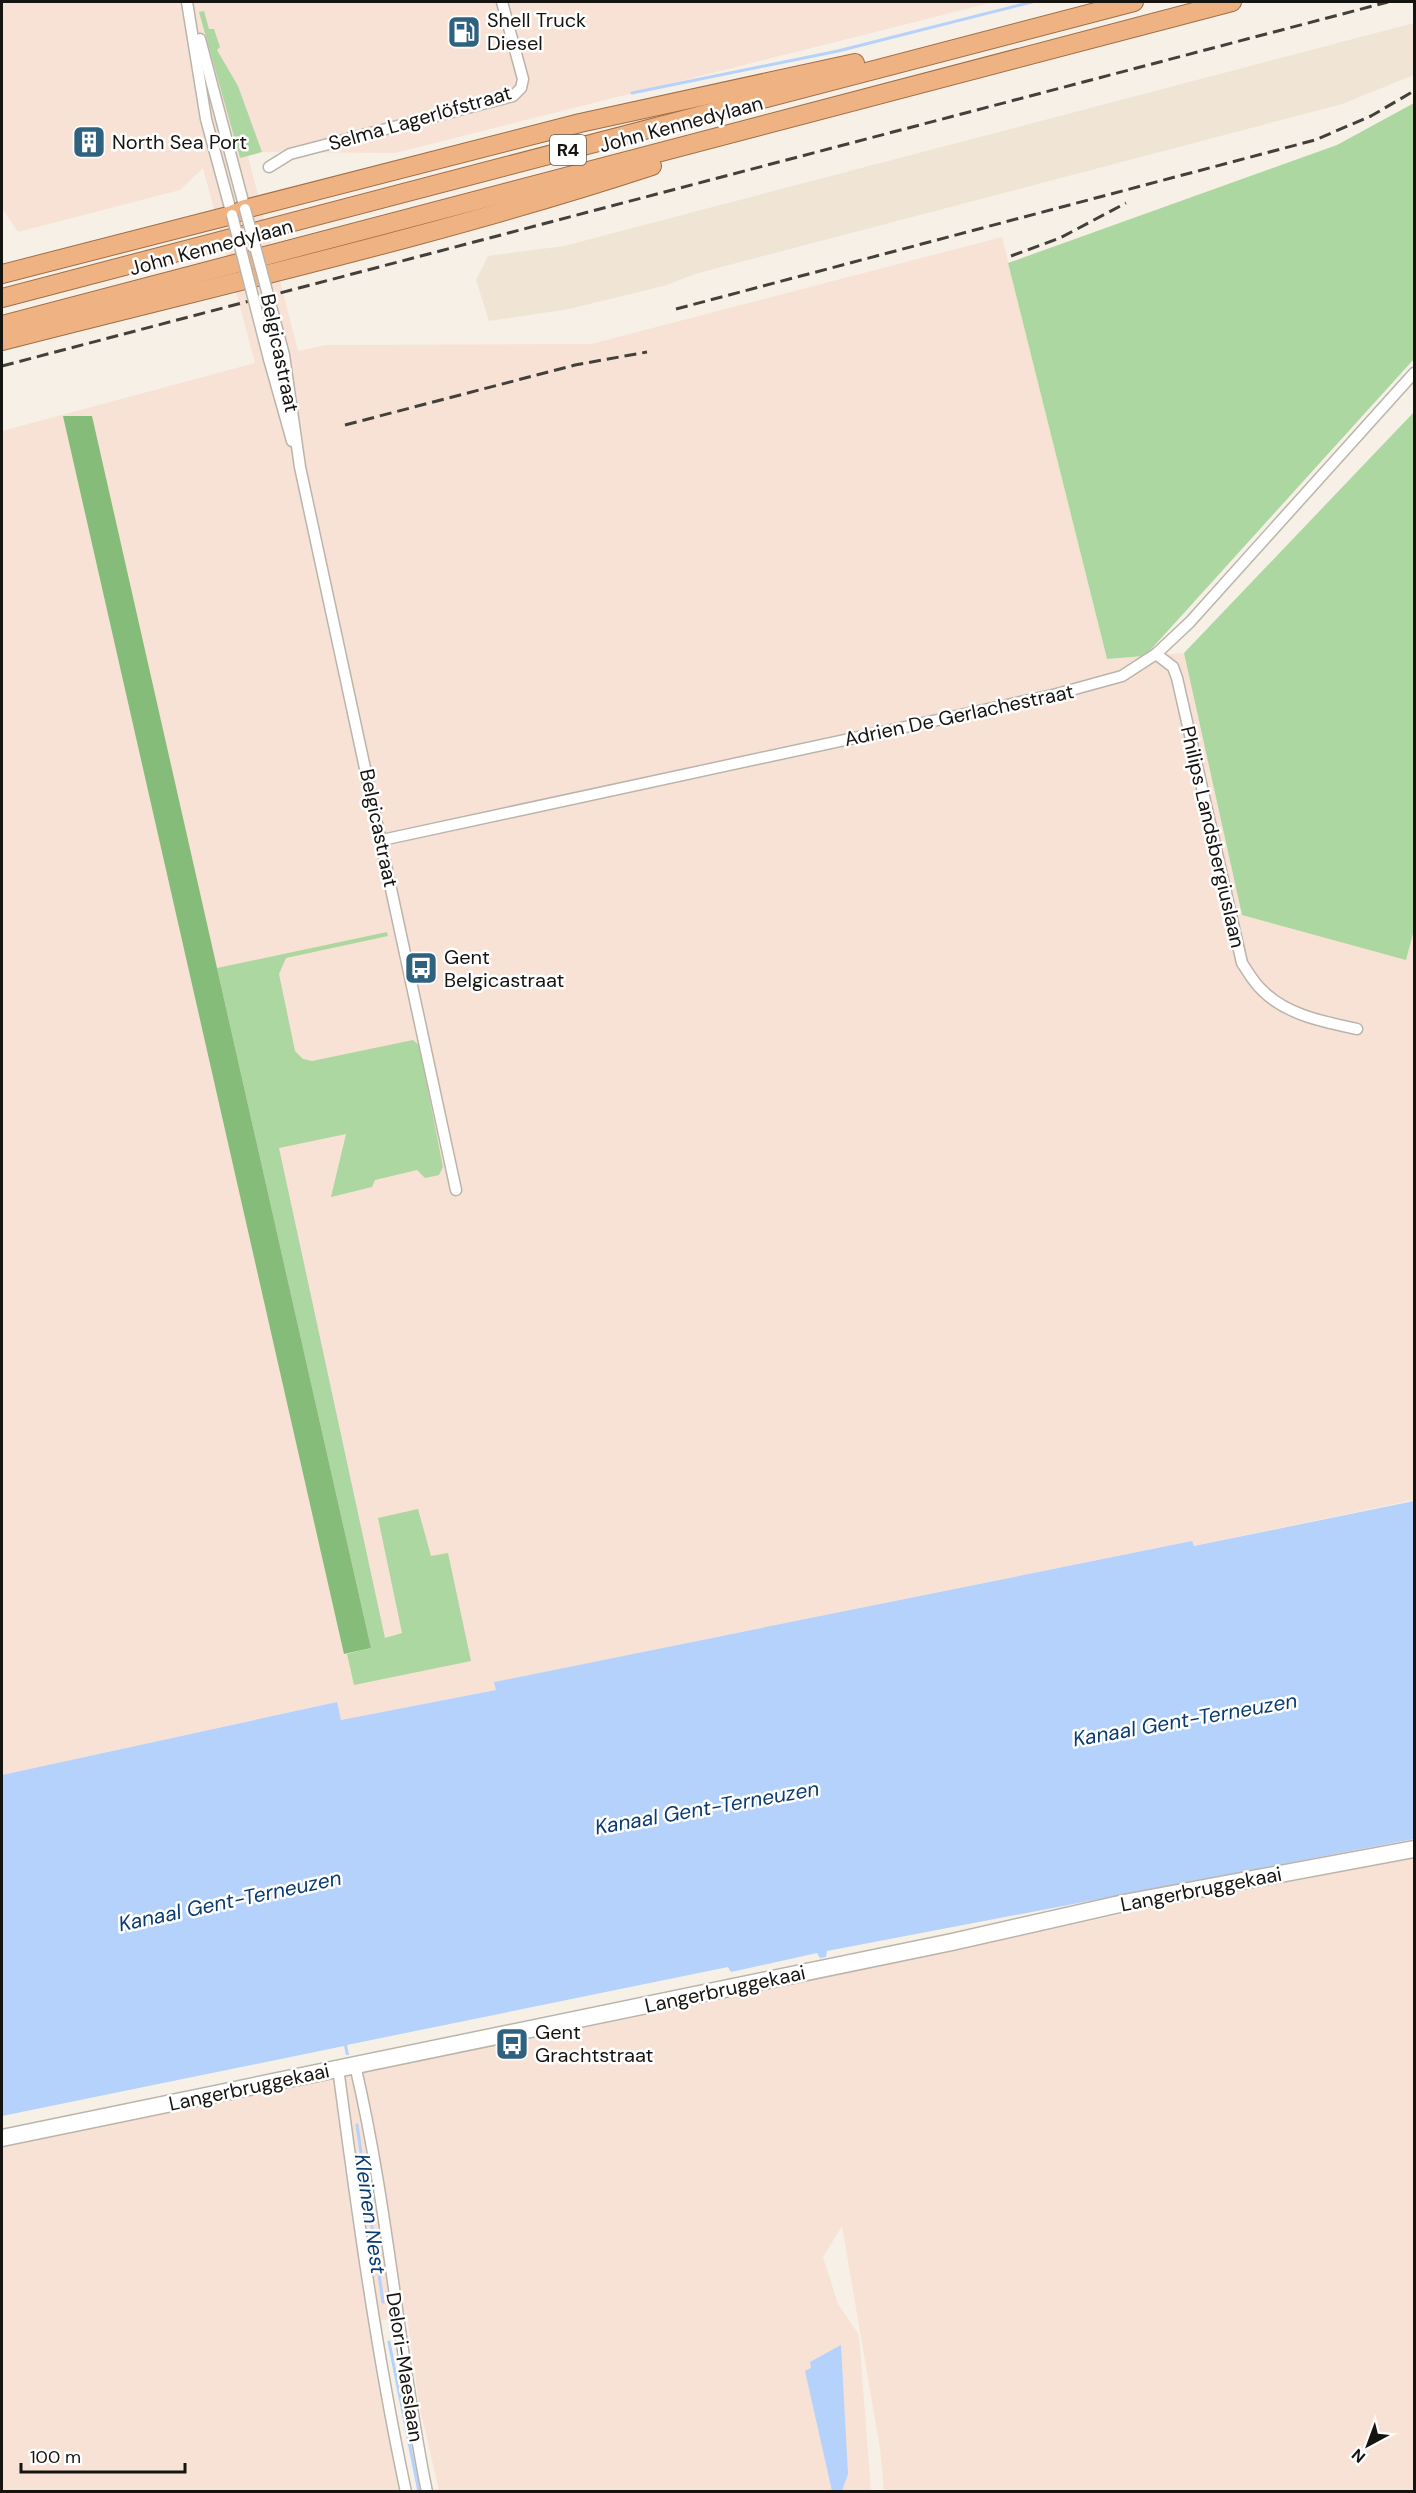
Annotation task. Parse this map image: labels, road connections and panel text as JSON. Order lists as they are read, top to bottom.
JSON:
{
  "streets": {
    "highway": ["John Kennedylaan", "R4"],
    "main road": ["Langerbruggekaai"],
    "street": [
      "Selma Lagerlöfstraat",
      "Belgicastraat",
      "Adrien De Gerlachestraat",
      "Philips Landsbergiuslaan",
      "Delori-Maeslaan"
    ]
  },
  "crossings": [
    ["John Kennedylaan", "R4"],
    ["R4", "Belgicastraat"],
    ["Belgicastraat", "Adrien De Gerlachestraat"],
    ["Adrien De Gerlachestraat", "Philips Landsbergiuslaan"],
    ["Langerbruggekaai", "Delori-Maeslaan"]
  ],
  "water": ["Kanaal Gent-Terneuzen", "Kleinen Nest"],
  "places": {
    "fuel station": ["Shell Truck Diesel"],
    "building": ["North Sea Port"],
    "bus stop": ["Gent Belgicastraat", "Gent Grachtstraat"]
  },
  "scale_bar": "100 m",
  "north": "bottom left"
}
